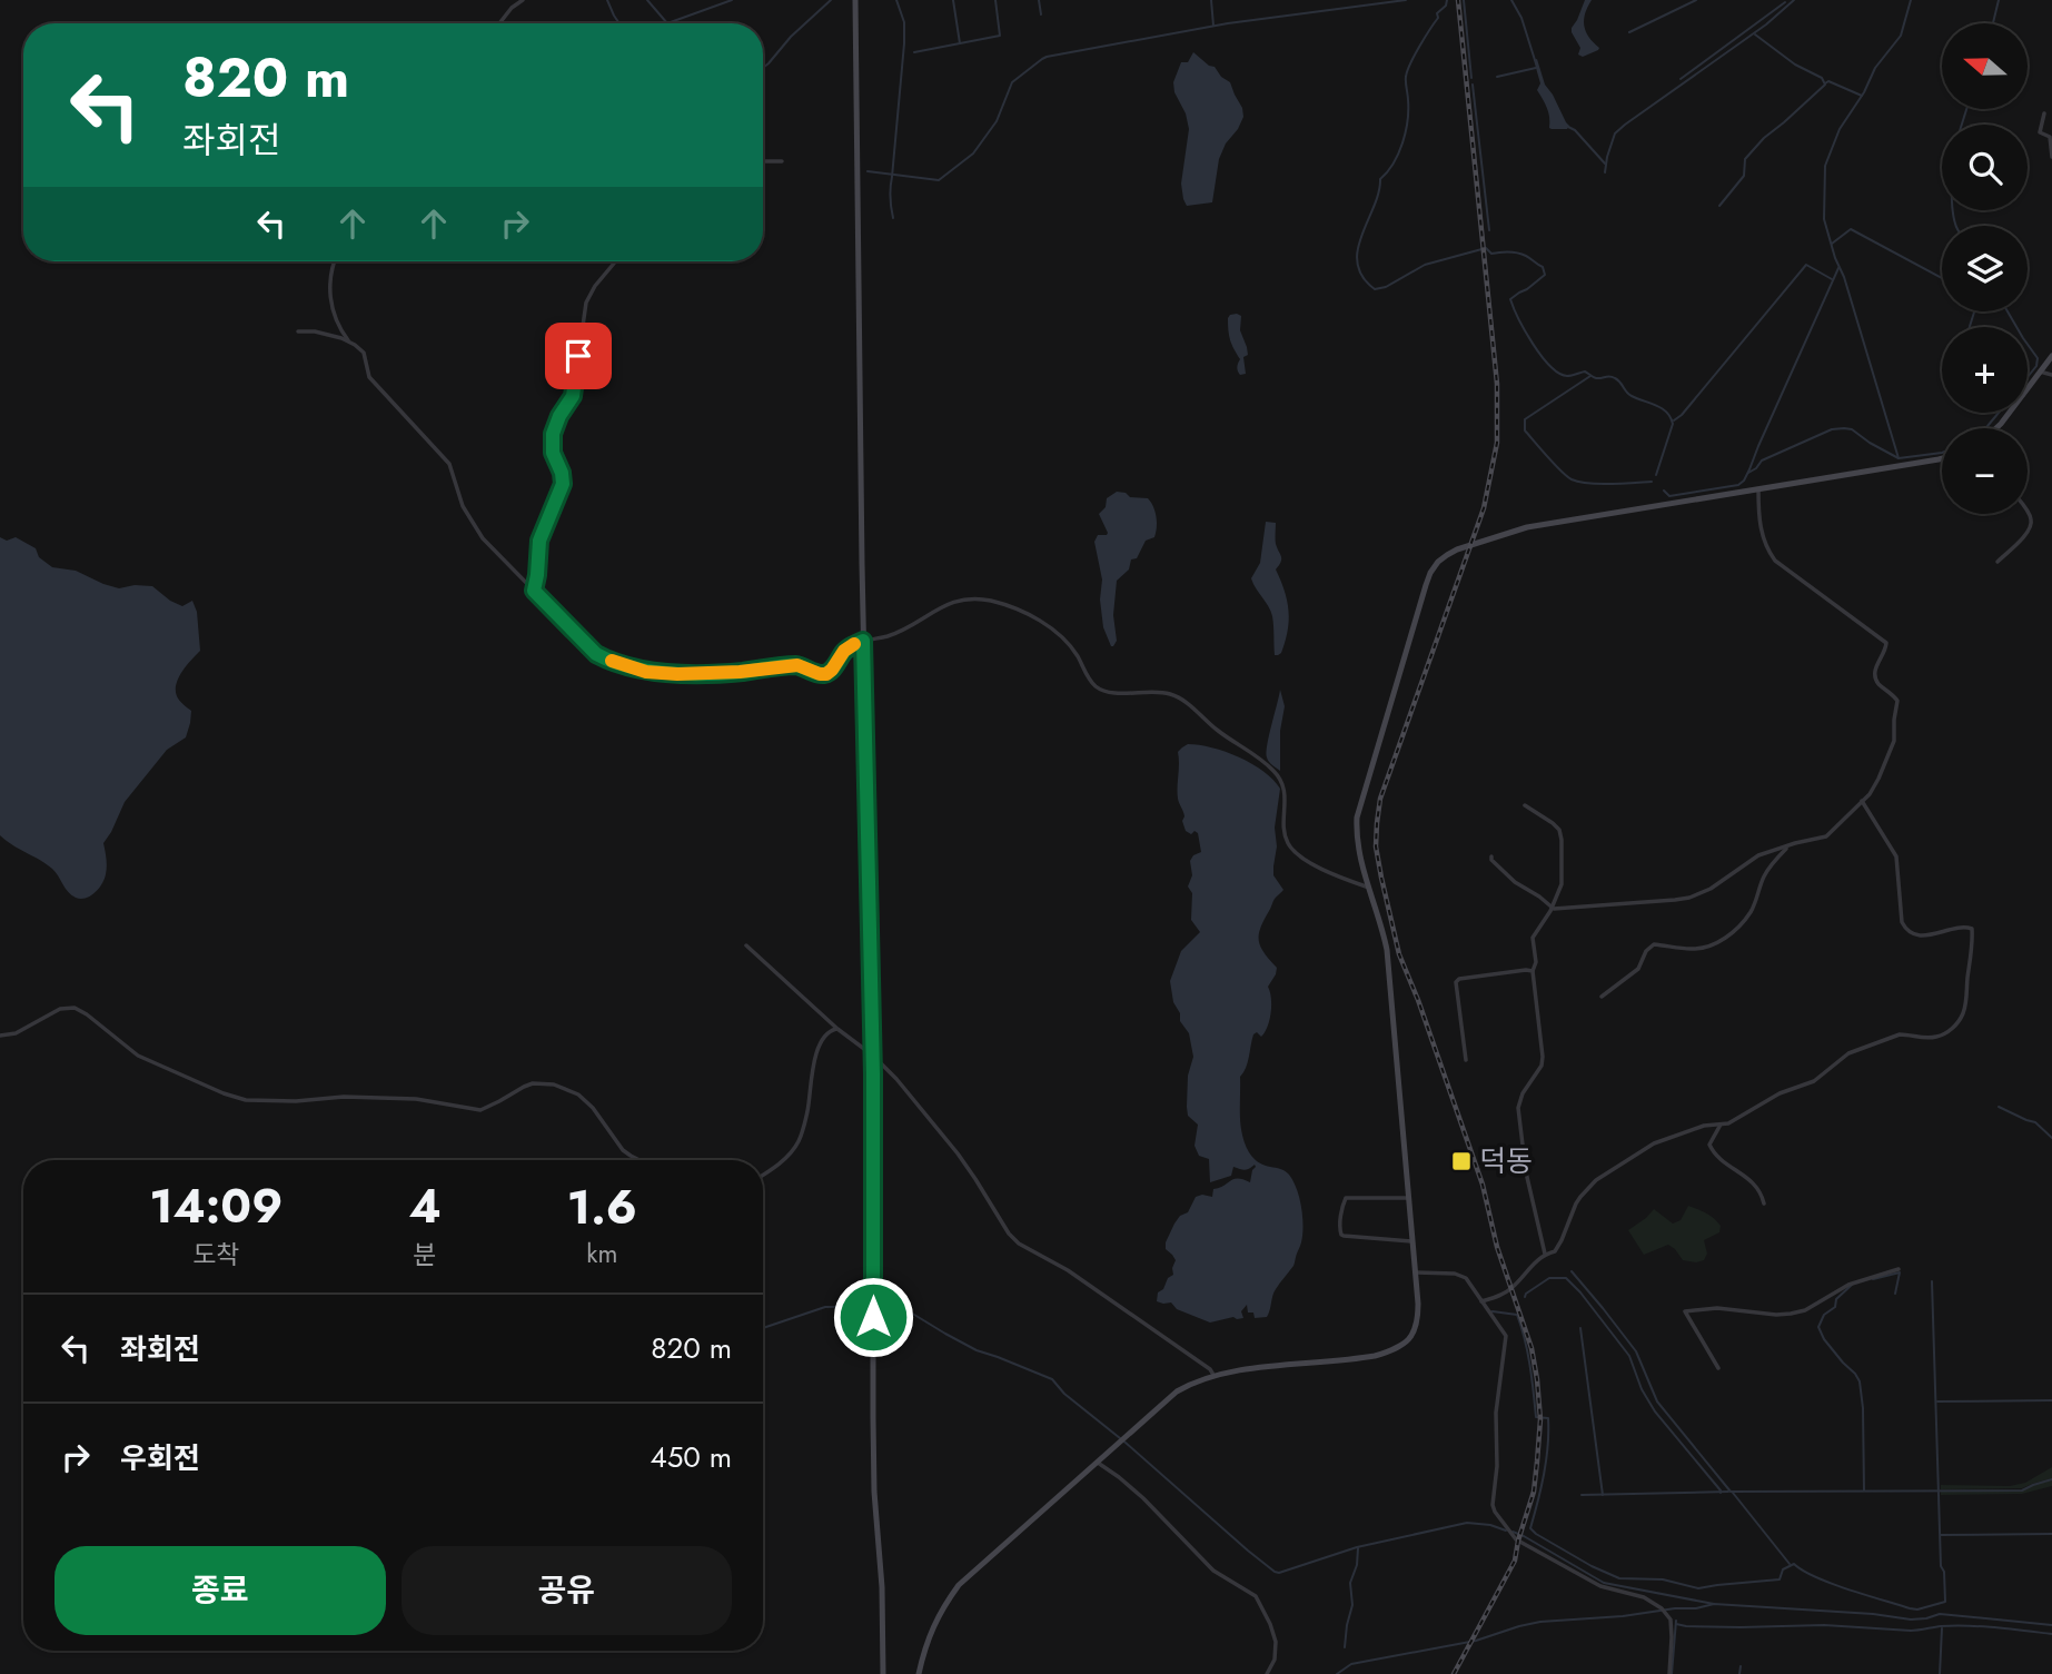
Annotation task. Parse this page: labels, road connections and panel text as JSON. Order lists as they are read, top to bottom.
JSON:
{
  "places": {
    "transit": ["덕동"]
  },
  "north": "left",
  "page": {
    "map_buttons": ["+", "−"],
    "turn": ["820 m", "좌회전"],
    "eta": [
      "14:09",
      "도착",
      "4",
      "분",
      "1.6",
      "km"
    ],
    "list": [
      {
        "name": "좌회전",
        "value": "820 m"
      },
      {
        "name": "우회전",
        "value": "450 m"
      }
    ],
    "buttons": ["종료", "공유"]
  }
}
